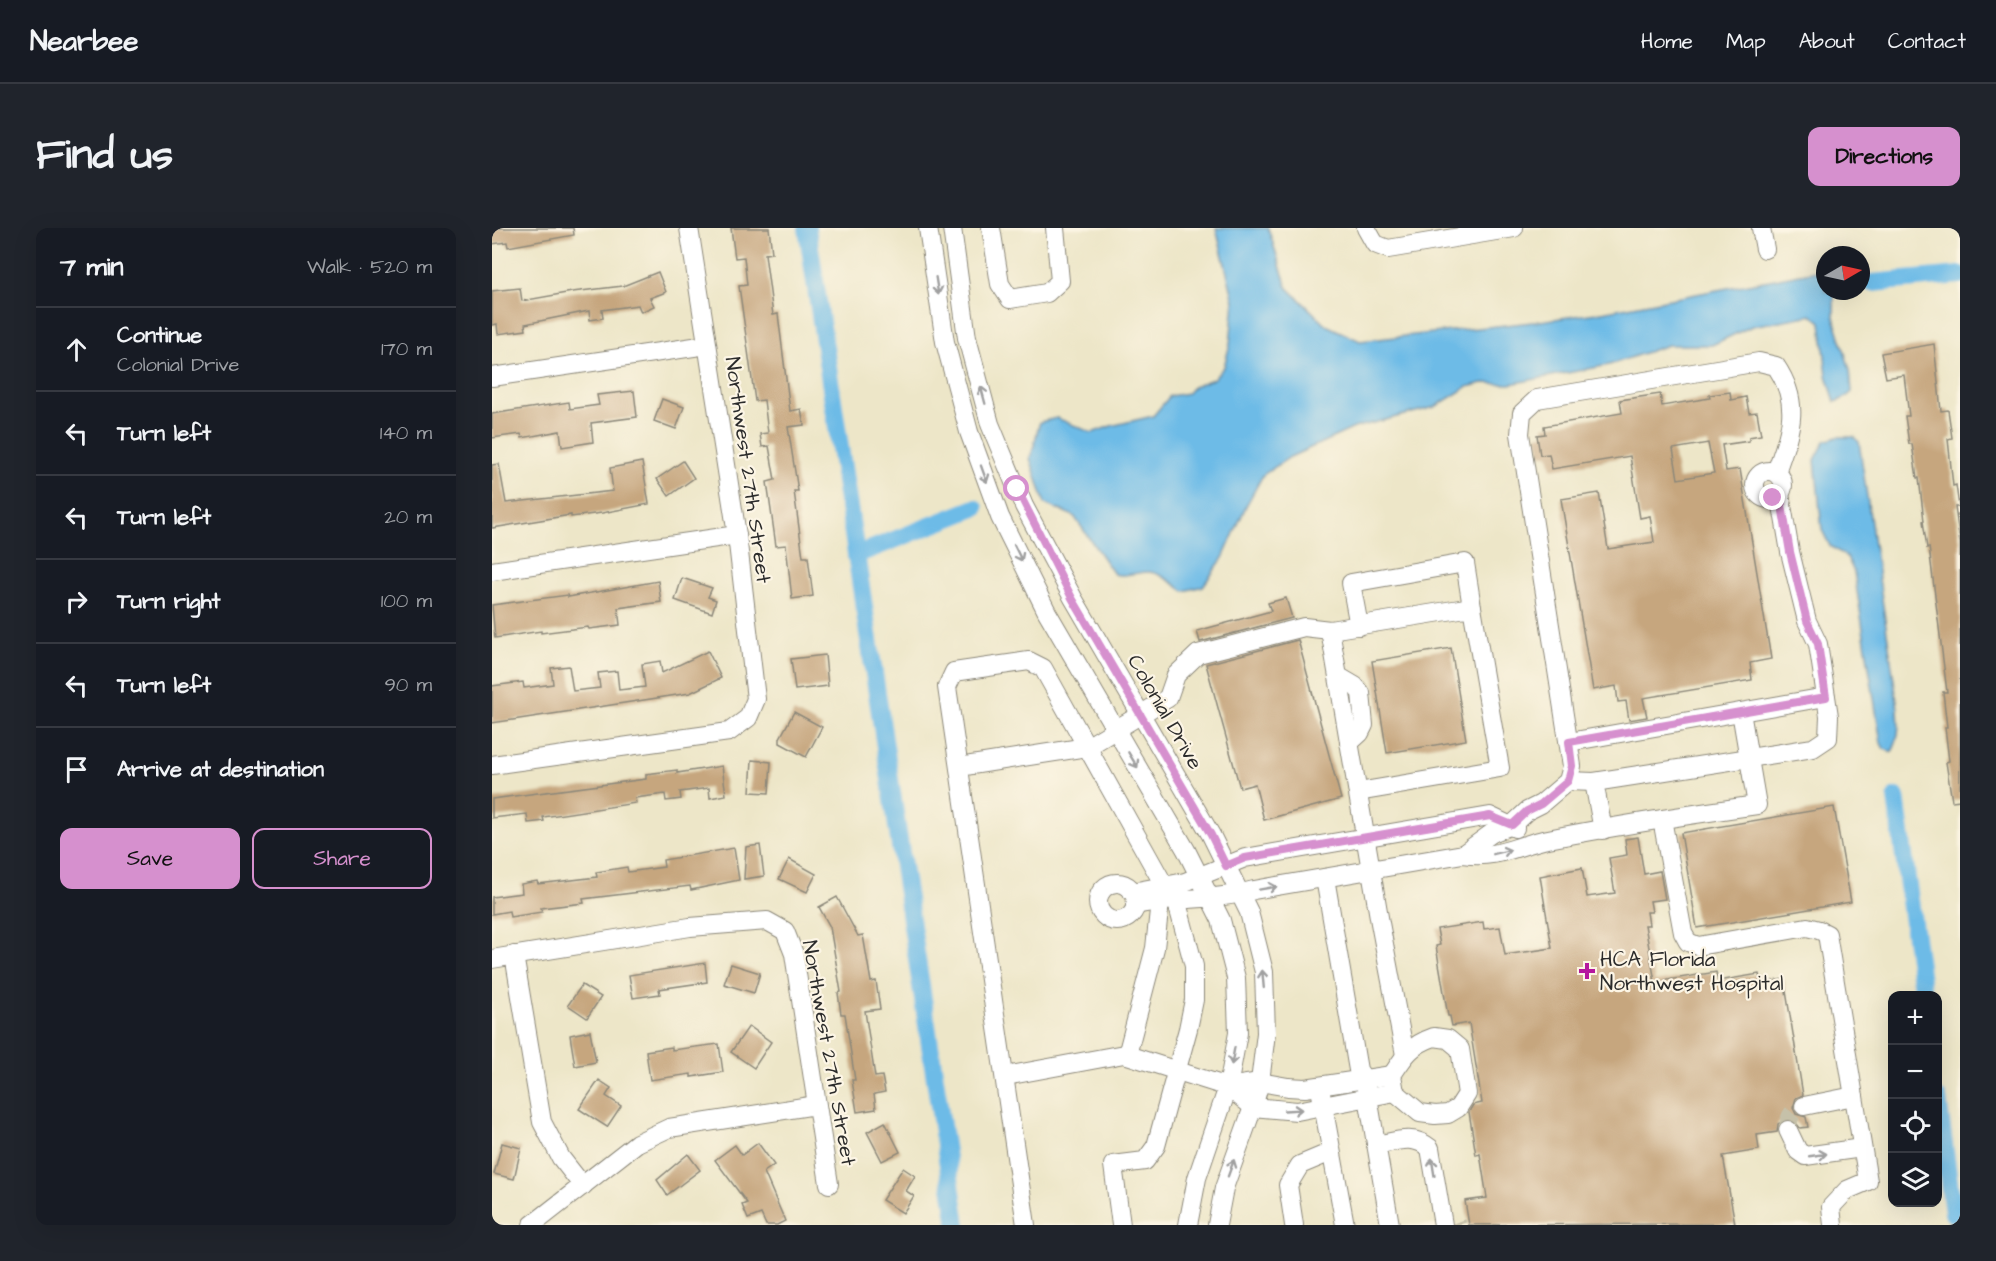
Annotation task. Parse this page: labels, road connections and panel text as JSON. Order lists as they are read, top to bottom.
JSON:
{
  "streets": {
    "street": ["Northwest 27th Street", "Colonial Drive"]
  },
  "places": {
    "health": ["HCA Florida Northwest Hospital"]
  },
  "north": "right",
  "page": {
    "header": "Nearbee",
    "nav": [
      "Home",
      "Map",
      "About",
      "Contact"
    ],
    "title": "Find us",
    "buttons": [
      "Directions",
      ["Save", "Share"]
    ],
    "heading": ["7 min", "Walk · 520 m"],
    "list": [
      ["Continue", "Colonial Drive", "170 m"],
      ["Turn left", "140 m"],
      ["Turn left", "20 m"],
      ["Turn right", "100 m"],
      ["Turn left", "90 m"],
      "Arrive at destination"
    ],
    "map_buttons": ["+", "−"]
  }
}
